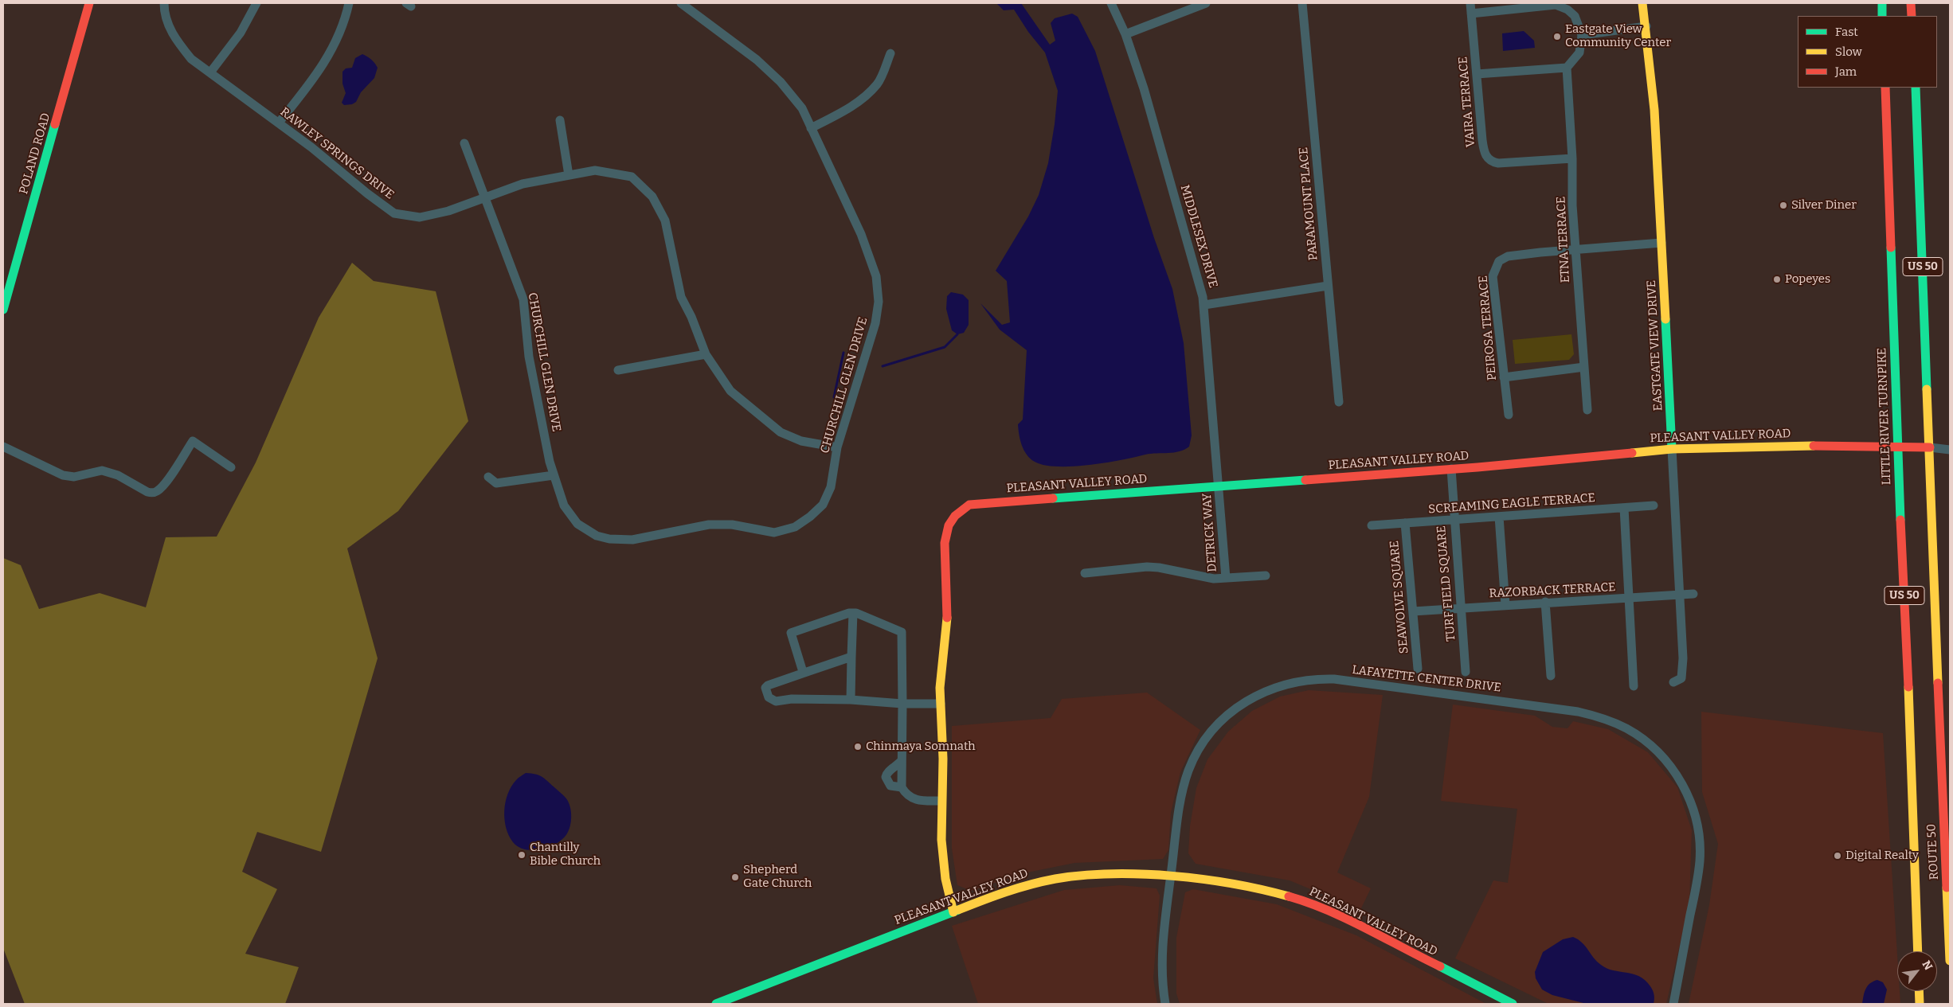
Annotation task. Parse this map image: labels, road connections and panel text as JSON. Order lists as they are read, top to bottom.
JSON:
{
  "streets": {
    "main road": [
      "POLAND ROAD",
      "US 50",
      "EASTGATE VIEW DRIVE",
      "LITTLE RIVER TURNPIKE",
      "PLEASANT VALLEY ROAD",
      "ROUTE 50"
    ],
    "street": [
      "VAIRA TERRACE",
      "RAWLEY SPRINGS DRIVE",
      "PARAMOUNT PLACE",
      "MIDDLESEX DRIVE",
      "ETNA TERRACE",
      "PEIROSA TERRACE",
      "CHURCHILL GLEN DRIVE",
      "SCREAMING EAGLE TERRACE",
      "DETRICK WAY",
      "TURF FIELD SQUARE",
      "RAZORBACK TERRACE",
      "SEAWOLVE SQUARE",
      "LAFAYETTE CENTER DRIVE"
    ]
  },
  "crossings": [
    ["VAIRA TERRACE", "ETNA TERRACE"],
    ["RAWLEY SPRINGS DRIVE", "CHURCHILL GLEN DRIVE"],
    ["MIDDLESEX DRIVE", "PLEASANT VALLEY ROAD"],
    ["MIDDLESEX DRIVE", "DETRICK WAY"],
    ["ETNA TERRACE", "PEIROSA TERRACE"],
    ["US 50", "PLEASANT VALLEY ROAD"],
    ["US 50", "ROUTE 50"],
    ["PEIROSA TERRACE", "EASTGATE VIEW DRIVE"],
    ["EASTGATE VIEW DRIVE", "PLEASANT VALLEY ROAD"],
    ["EASTGATE VIEW DRIVE", "RAZORBACK TERRACE"],
    ["LITTLE RIVER TURNPIKE", "PLEASANT VALLEY ROAD"],
    ["LITTLE RIVER TURNPIKE", "ROUTE 50"],
    ["PLEASANT VALLEY ROAD", "DETRICK WAY"],
    ["PLEASANT VALLEY ROAD", "TURF FIELD SQUARE"],
    ["PLEASANT VALLEY ROAD", "LAFAYETTE CENTER DRIVE"],
    ["PLEASANT VALLEY ROAD", "ROUTE 50"],
    ["SCREAMING EAGLE TERRACE", "TURF FIELD SQUARE"],
    ["SCREAMING EAGLE TERRACE", "SEAWOLVE SQUARE"],
    ["TURF FIELD SQUARE", "RAZORBACK TERRACE"],
    ["RAZORBACK TERRACE", "SEAWOLVE SQUARE"]
  ],
  "places": [
    "Eastgate View Community Center",
    "Silver Diner",
    "Popeyes",
    "Chinmaya Somnath",
    "Chantilly Bible Church",
    "Digital Realty",
    "Shepherd Gate Church"
  ],
  "legend": ["Fast", "Slow", "Jam"],
  "north": "top right"
}
